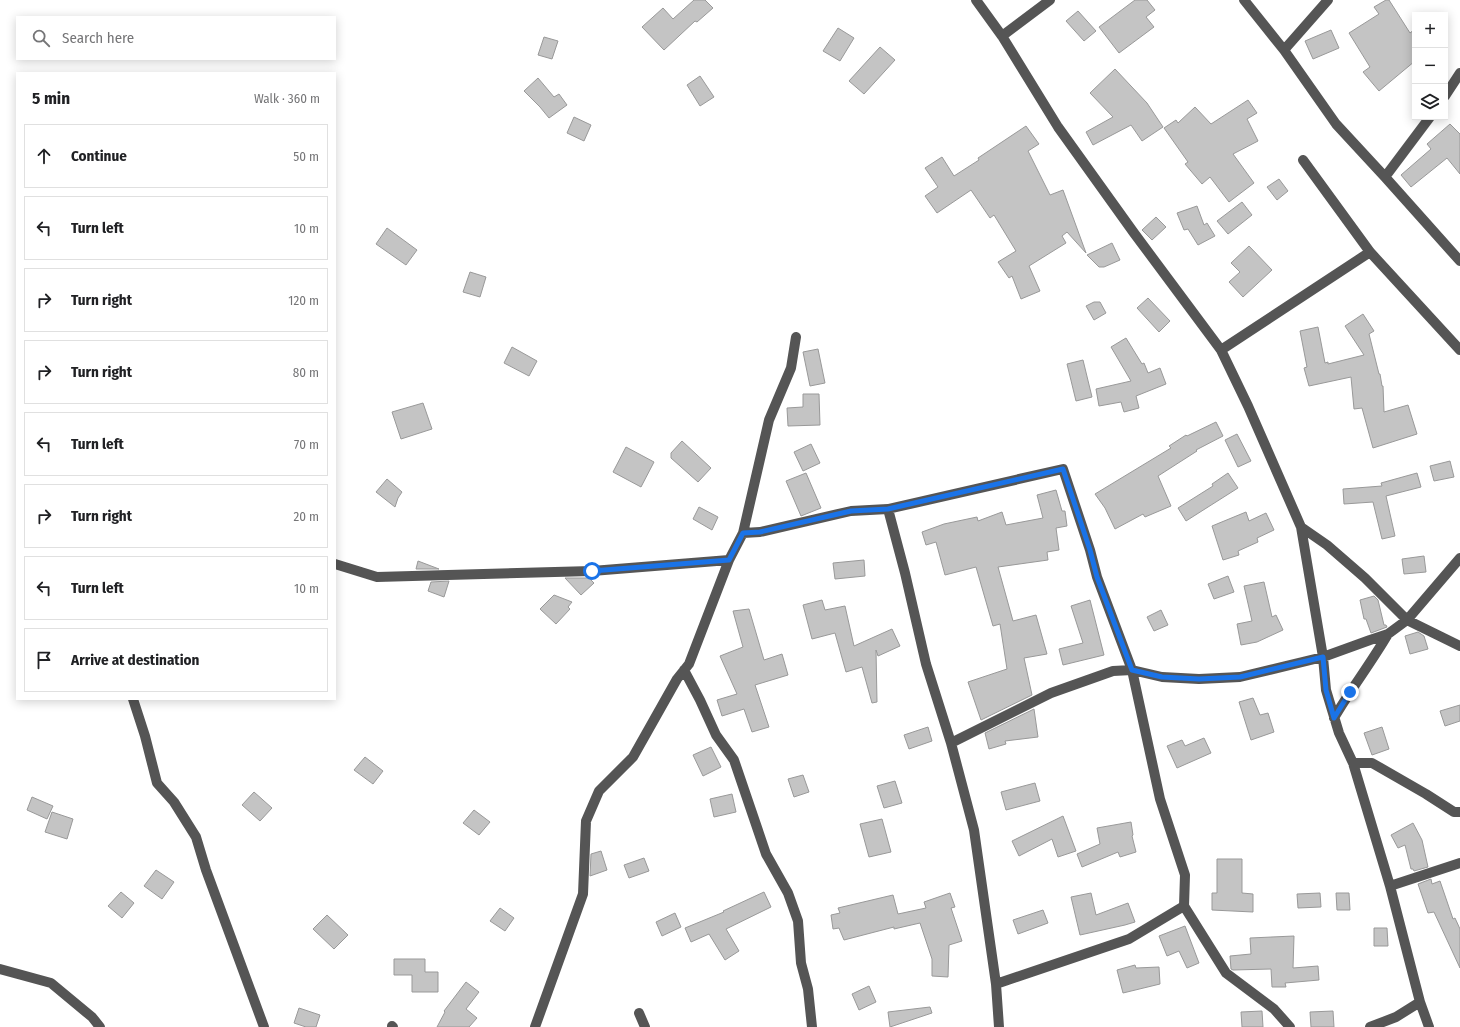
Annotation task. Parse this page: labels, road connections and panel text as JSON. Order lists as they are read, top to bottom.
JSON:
{
  "page": {
    "map_buttons": ["+", "−"],
    "search": "Search here",
    "heading": ["5 min", "Walk · 360 m"],
    "list": [
      ["Continue", "50 m"],
      ["Turn left", "10 m"],
      ["Turn right", "120 m"],
      ["Turn right", "80 m"],
      ["Turn left", "70 m"],
      ["Turn right", "20 m"],
      ["Turn left", "10 m"],
      "Arrive at destination"
    ]
  }
}
